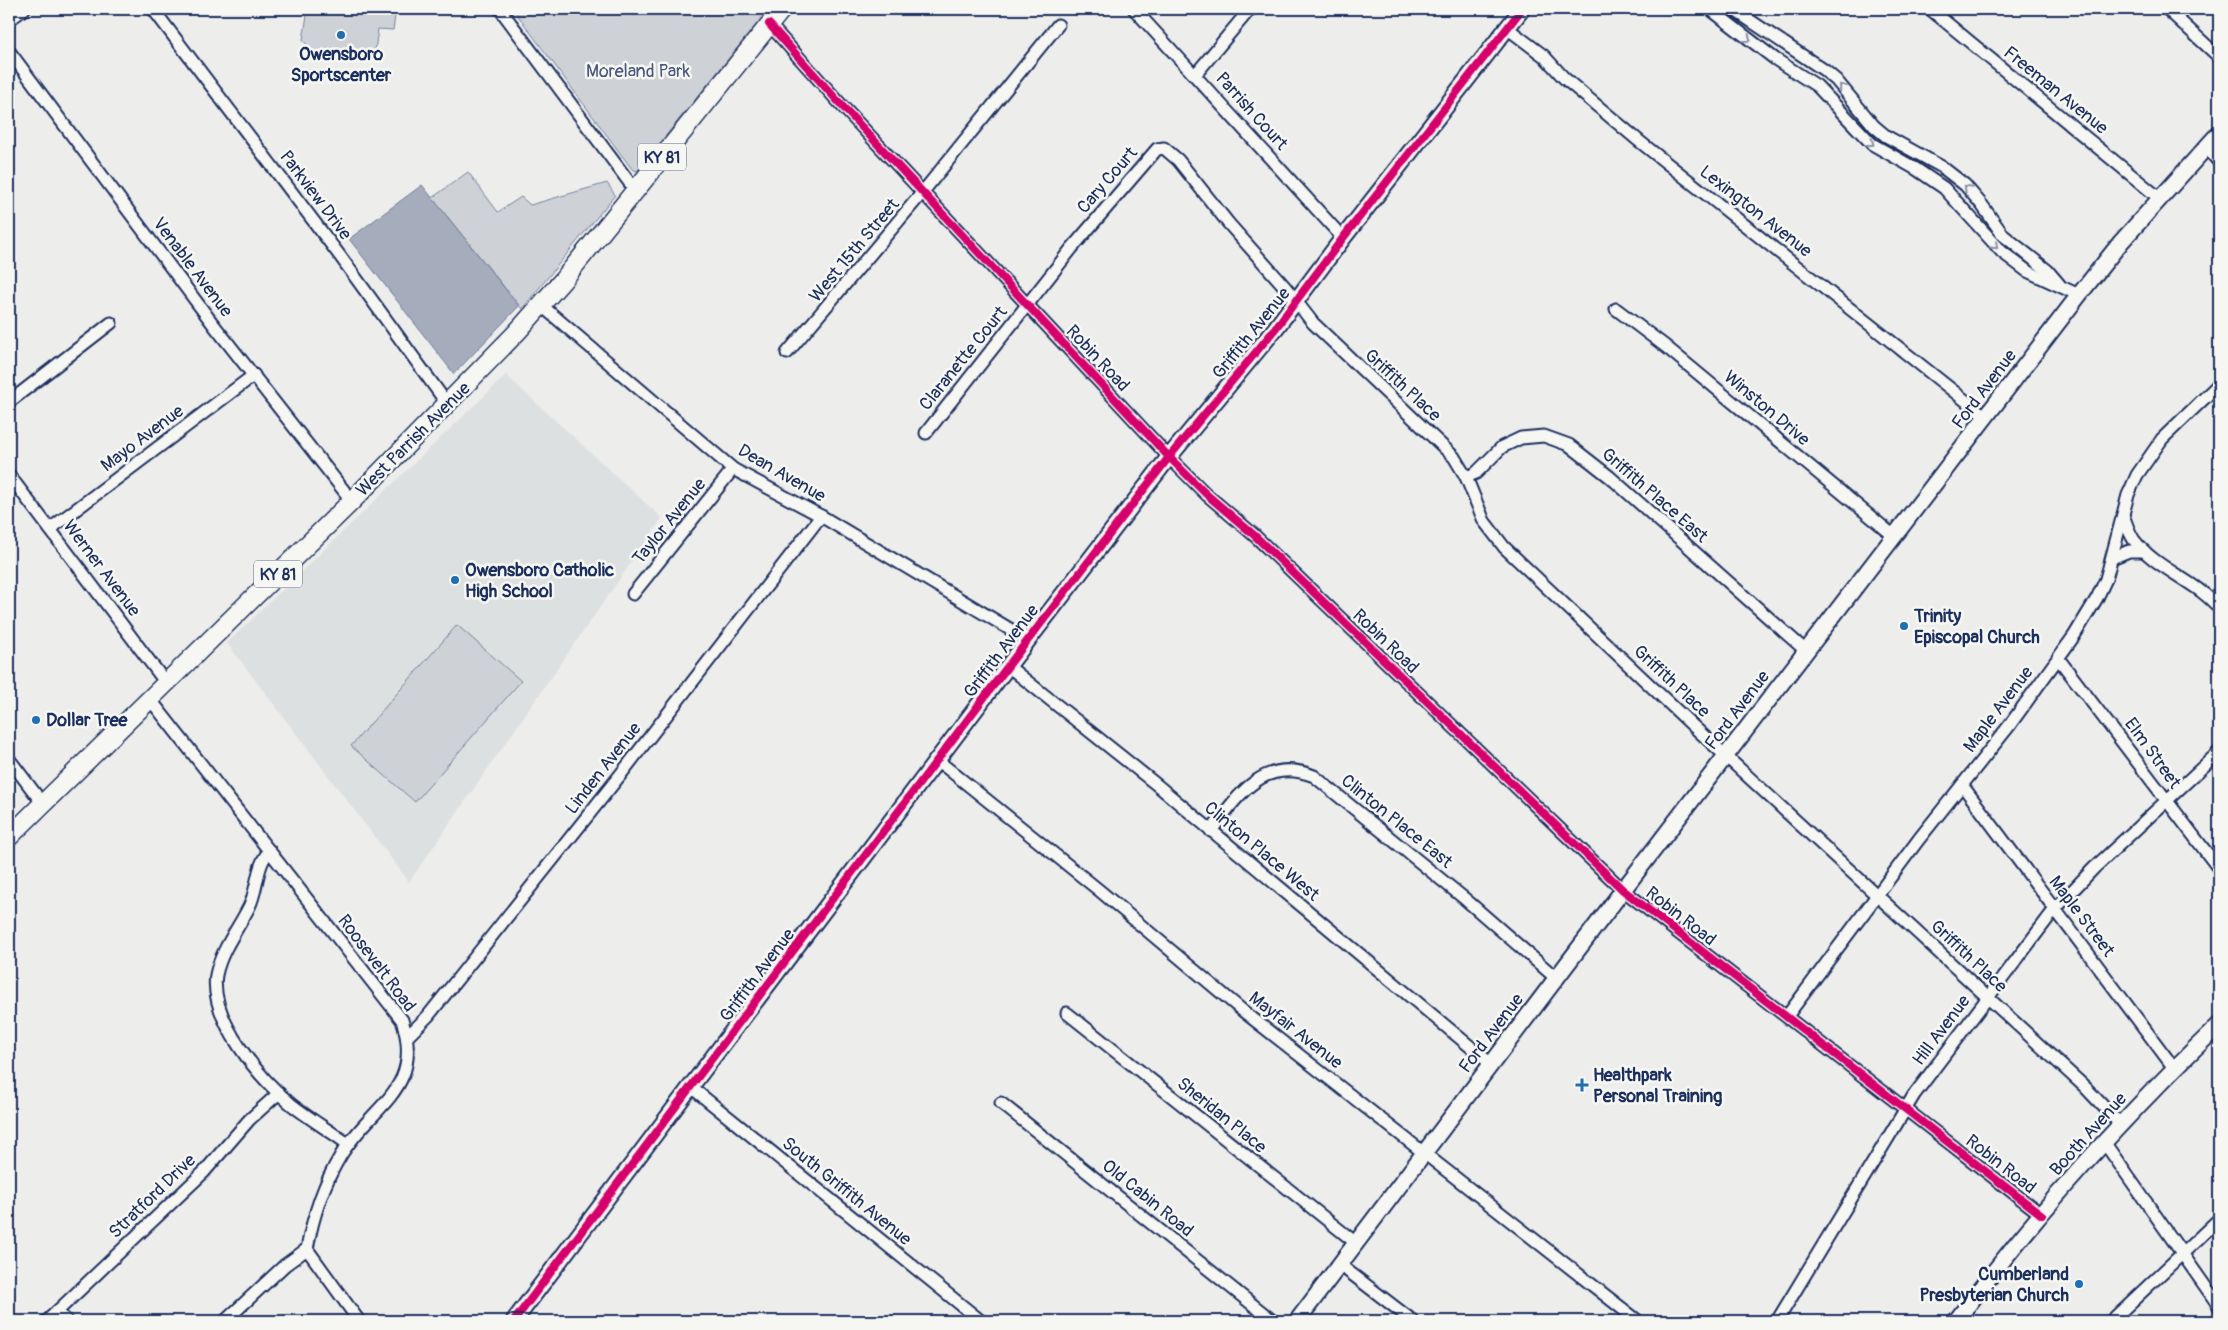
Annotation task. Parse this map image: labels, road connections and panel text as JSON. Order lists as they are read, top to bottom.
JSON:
{
  "streets": {
    "main road": ["KY 81", "West Parrish Avenue"],
    "street": [
      "Freeman Avenue",
      "Parrish Court",
      "Cary Court",
      "Parkview Drive",
      "Lexington Avenue",
      "West 15th Street",
      "Venable Avenue",
      "Griffith Avenue",
      "Claranette Court",
      "Robin Road",
      "Griffith Place",
      "Ford Avenue",
      "Winston Drive",
      "Mayo Avenue",
      "Dean Avenue",
      "Griffith Place East",
      "Taylor Avenue",
      "Werner Avenue",
      "Maple Avenue",
      "Elm Street",
      "Linden Avenue",
      "Clinton Place East",
      "Clinton Place West",
      "Maple Street",
      "Roosevelt Road",
      "Mayfair Avenue",
      "Hill Avenue",
      "Sheridan Place",
      "Booth Avenue",
      "South Griffith Avenue",
      "Stratford Drive",
      "Old Cabin Road"
    ]
  },
  "crossings": [
    ["Freeman Avenue", "Ford Avenue"],
    ["Parrish Court", "Griffith Avenue"],
    ["Cary Court", "Griffith Avenue"],
    ["Cary Court", "Claranette Court"],
    ["Cary Court", "Robin Road"],
    ["Cary Court", "Griffith Place"],
    ["Parkview Drive", "West Parrish Avenue"],
    ["Lexington Avenue", "Griffith Avenue"],
    ["Lexington Avenue", "Ford Avenue"],
    ["West 15th Street", "Robin Road"],
    ["Venable Avenue", "Mayo Avenue"],
    ["Venable Avenue", "West Parrish Avenue"],
    ["Griffith Avenue", "Robin Road"],
    ["Griffith Avenue", "Griffith Place"],
    ["Griffith Avenue", "Dean Avenue"],
    ["Griffith Avenue", "Clinton Place West"],
    ["Griffith Avenue", "Mayfair Avenue"],
    ["Griffith Avenue", "South Griffith Avenue"],
    ["Claranette Court", "Robin Road"],
    ["Robin Road", "Ford Avenue"],
    ["Robin Road", "West Parrish Avenue"],
    ["Robin Road", "Maple Avenue"],
    ["Robin Road", "Hill Avenue"],
    ["Robin Road", "Booth Avenue"],
    ["Griffith Place", "Ford Avenue"],
    ["Griffith Place", "Griffith Place East"],
    ["Griffith Place", "Maple Avenue"],
    ["Griffith Place", "Hill Avenue"],
    ["Griffith Place", "Booth Avenue"],
    ["Ford Avenue", "Winston Drive"],
    ["Ford Avenue", "Griffith Place East"],
    ["Ford Avenue", "Clinton Place East"],
    ["Ford Avenue", "Clinton Place West"],
    ["Ford Avenue", "Mayfair Avenue"],
    ["Ford Avenue", "Sheridan Place"],
    ["Mayo Avenue", "Werner Avenue"],
    ["West Parrish Avenue", "Dean Avenue"],
    ["West Parrish Avenue", "Werner Avenue"],
    ["West Parrish Avenue", "Roosevelt Road"],
    ["Dean Avenue", "Taylor Avenue"],
    ["Dean Avenue", "Linden Avenue"],
    ["Maple Avenue", "Elm Street"],
    ["Maple Avenue", "Maple Street"],
    ["Elm Street", "Hill Avenue"],
    ["Linden Avenue", "Roosevelt Road"],
    ["Clinton Place East", "Clinton Place West"],
    ["Maple Street", "Hill Avenue"],
    ["Maple Street", "Booth Avenue"]
  ],
  "parks": ["Moreland Park"],
  "places": {
    "other": [
      "Owensboro Sportscenter",
      "Owensboro Catholic High School",
      "Trinity Episcopal Church",
      "Dollar Tree",
      "Cumberland Presbyterian Church"
    ],
    "health": ["Healthpark Personal Training"]
  }
}
